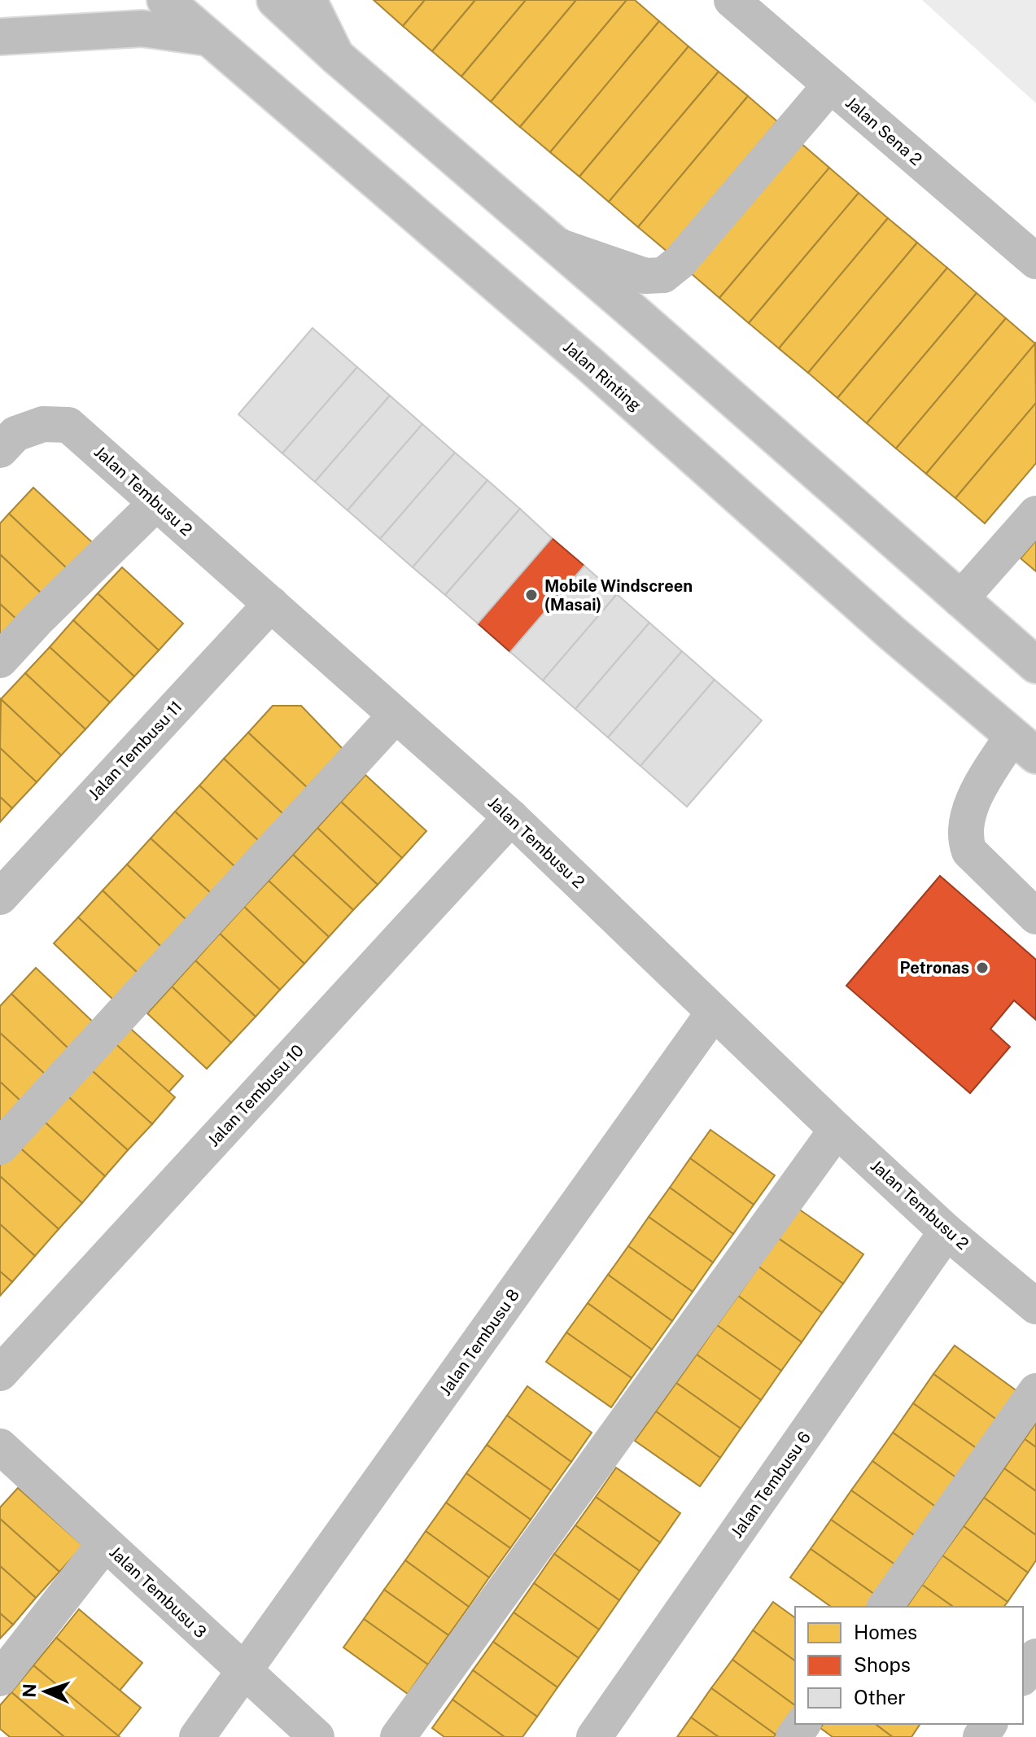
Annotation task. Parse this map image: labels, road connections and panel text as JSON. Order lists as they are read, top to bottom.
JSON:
{
  "streets": {
    "main road": [
      "Jalan Sena 2",
      "Jalan Rinting",
      "Jalan Tembusu 2",
      "Jalan Tembusu 11",
      "Jalan Tembusu 10",
      "Jalan Tembusu 8",
      "Jalan Tembusu 6",
      "Jalan Tembusu 3"
    ]
  },
  "crossings": [
    ["Jalan Tembusu 2", "Jalan Tembusu 11"],
    ["Jalan Tembusu 2", "Jalan Tembusu 10"],
    ["Jalan Tembusu 2", "Jalan Tembusu 8"],
    ["Jalan Tembusu 2", "Jalan Tembusu 6"],
    ["Jalan Tembusu 8", "Jalan Tembusu 3"]
  ],
  "places": ["Mobile Windscreen (Masai)", "Petronas"],
  "legend": ["Homes", "Shops", "Other"],
  "north": "left"
}
